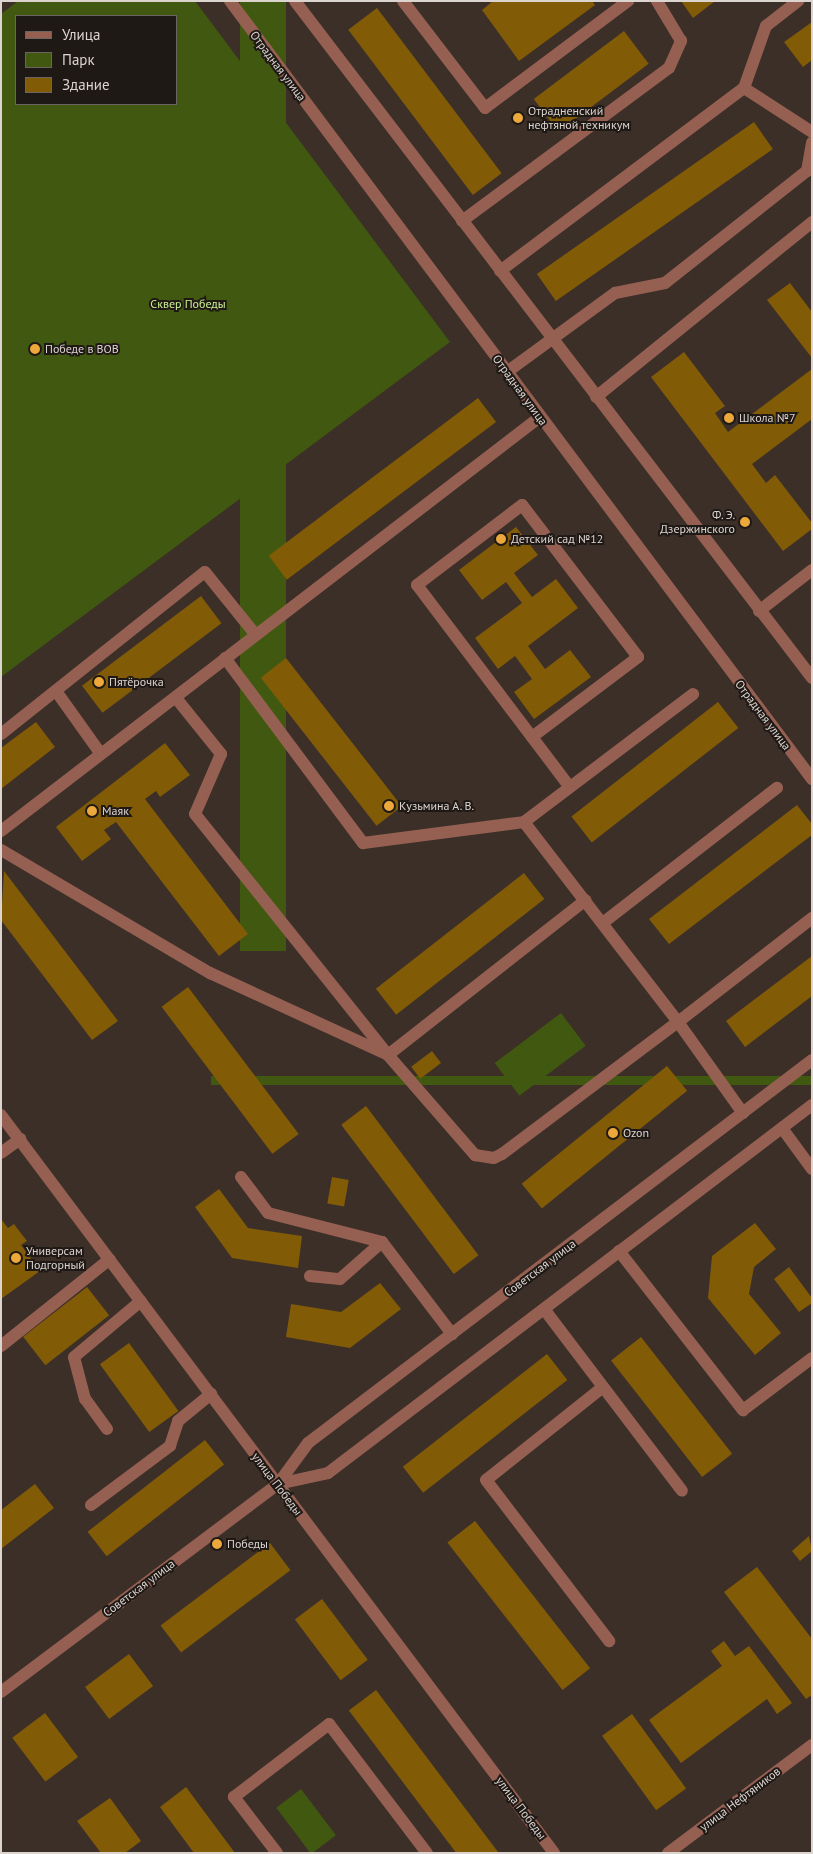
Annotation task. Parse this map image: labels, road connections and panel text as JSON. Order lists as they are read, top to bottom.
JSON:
{
  "streets": {
    "street": [
      "Отрадная улица",
      "Советская улица",
      "улица Победы",
      "улица Нефтяников"
    ]
  },
  "crossings": [
    ["Советская улица", "улица Победы"]
  ],
  "parks": ["Сквер Победы"],
  "places": [
    "Отрадненский нефтяной техникум",
    "Победе в ВОВ",
    "Школа №7",
    "Ф. Э. Дзержинского",
    "Детский сад №12",
    "Пятёрочка",
    "Кузьмина А. В.",
    "Маяк",
    "Ozon",
    "Универсам Подгорный",
    "Победы"
  ],
  "legend": ["Улица", "Парк", "Здание"]
}
